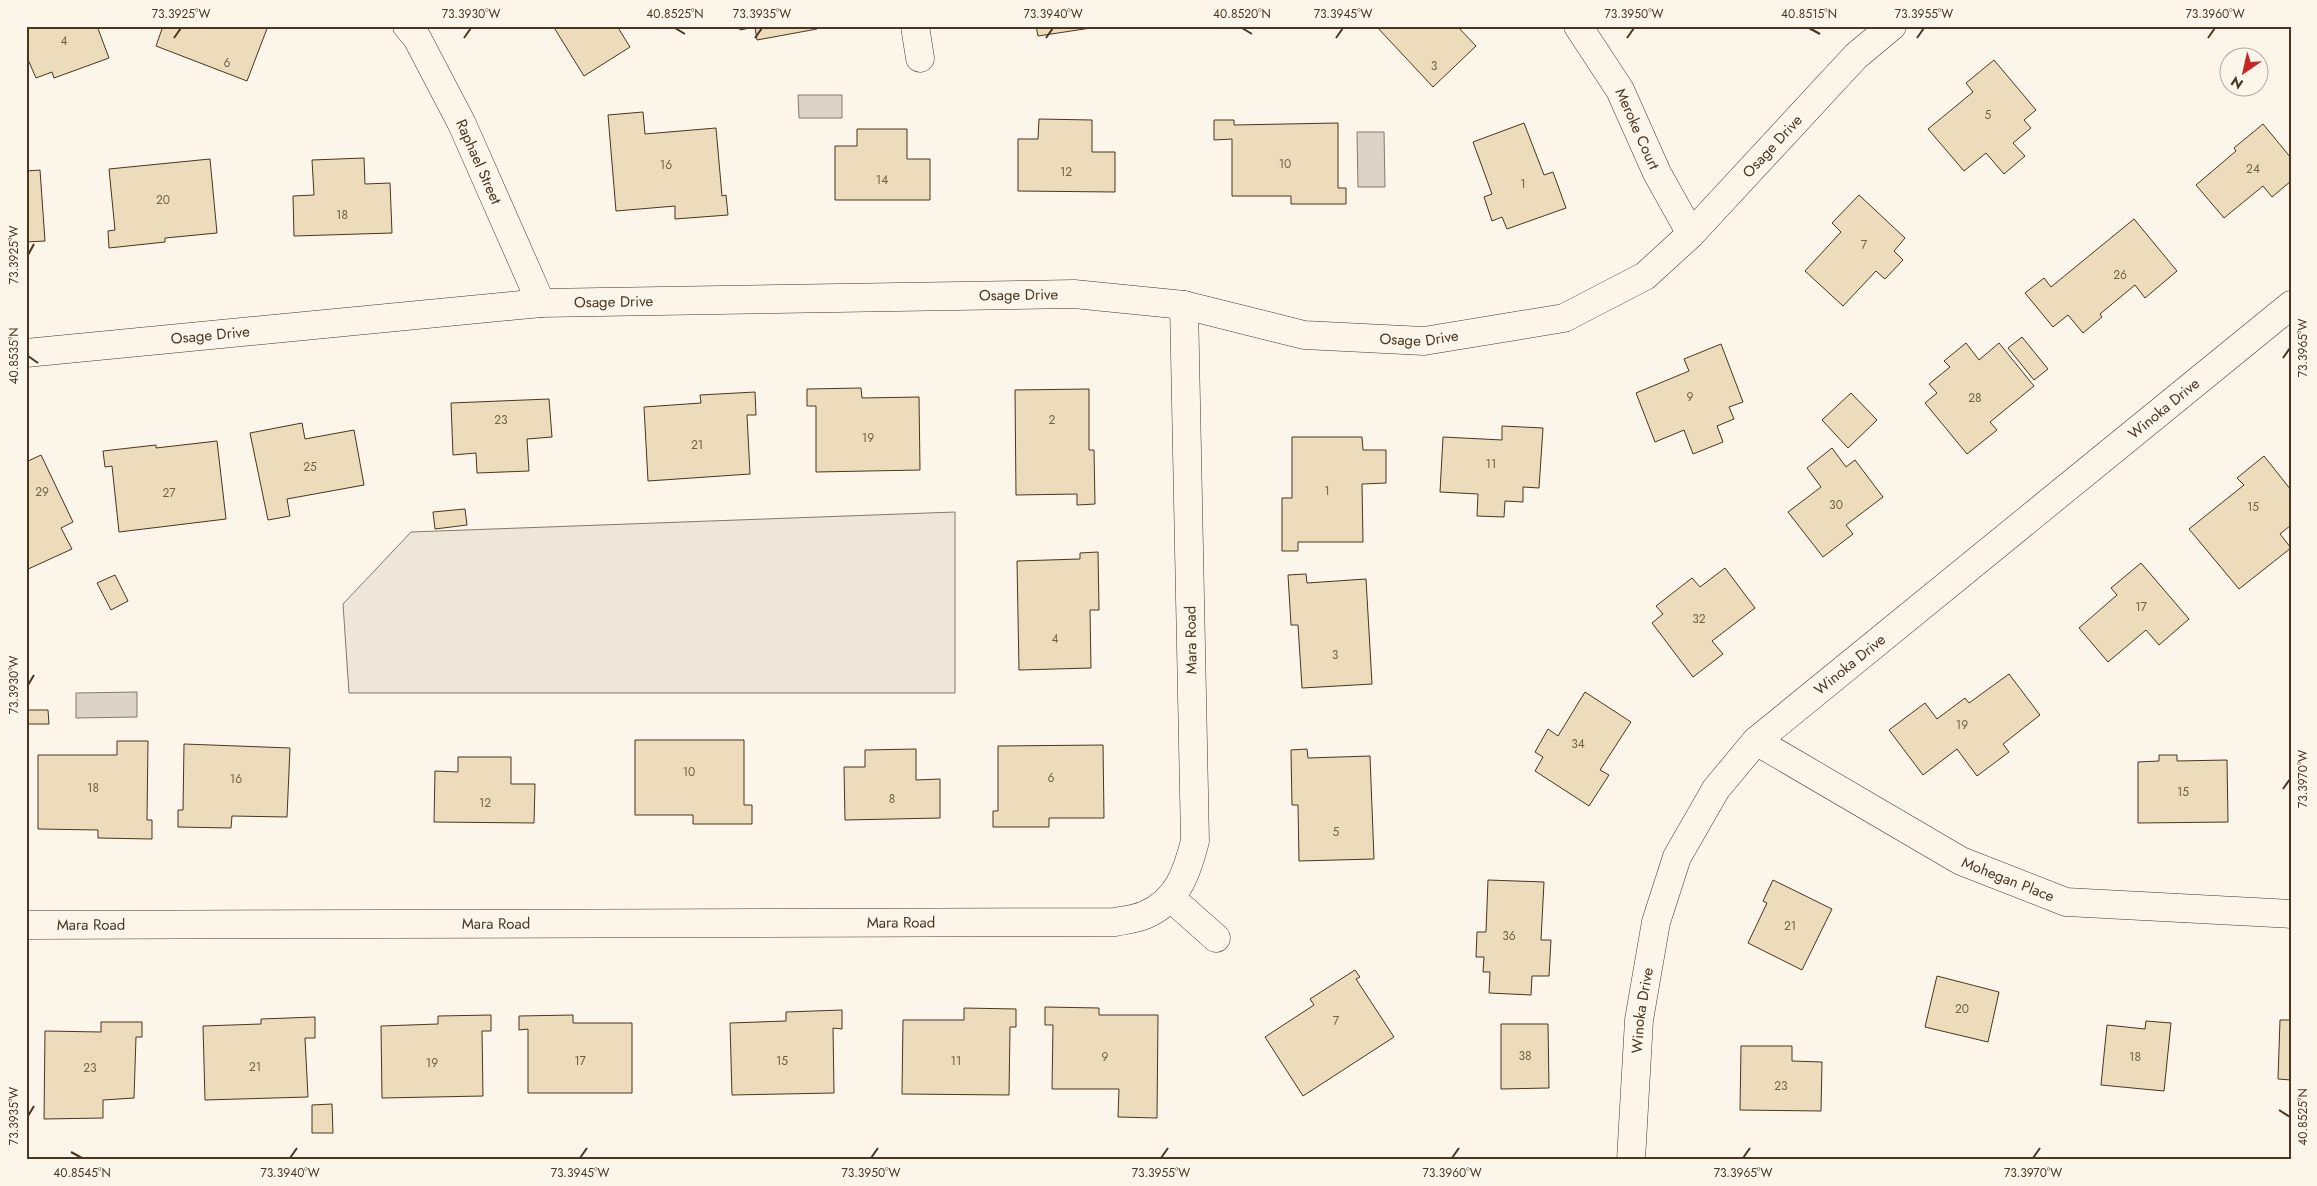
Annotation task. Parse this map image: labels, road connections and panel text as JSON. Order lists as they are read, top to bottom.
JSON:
{
  "streets": {
    "street": [
      "Meroke Court",
      "Osage Drive",
      "Raphael Street",
      "Winoka Drive",
      "Mara Road",
      "Mohegan Place"
    ]
  },
  "crossings": [
    ["Meroke Court", "Osage Drive"],
    ["Osage Drive", "Raphael Street"],
    ["Osage Drive", "Mara Road"],
    ["Winoka Drive", "Mohegan Place"]
  ],
  "house_numbers": [
    "4",
    "6",
    "3",
    "5",
    "10",
    "16",
    "24",
    "12",
    "14",
    "1",
    "20",
    "18",
    "7",
    "26",
    "9",
    "28",
    "23",
    "2",
    "19",
    "21",
    "11",
    "25",
    "1",
    "29",
    "27",
    "30",
    "15",
    "17",
    "32",
    "4",
    "3",
    "19",
    "34",
    "10",
    "6",
    "16",
    "18",
    "15",
    "8",
    "12",
    "5",
    "21",
    "36",
    "20",
    "7",
    "38",
    "9",
    "18",
    "17",
    "15",
    "11",
    "19",
    "21",
    "23",
    "23"
  ],
  "north": "bottom left",
  "coordinates": [
    "73.3925°W",
    "73.3930°W",
    "40.8525°N",
    "73.3935°W",
    "73.3940°W",
    "40.8520°N",
    "73.3945°W",
    "73.3950°W",
    "40.8515°N",
    "73.3955°W",
    "73.3960°W",
    "73.3965°W",
    "40.8535°N",
    "73.3970°W",
    "40.8545°N"
  ]
}
